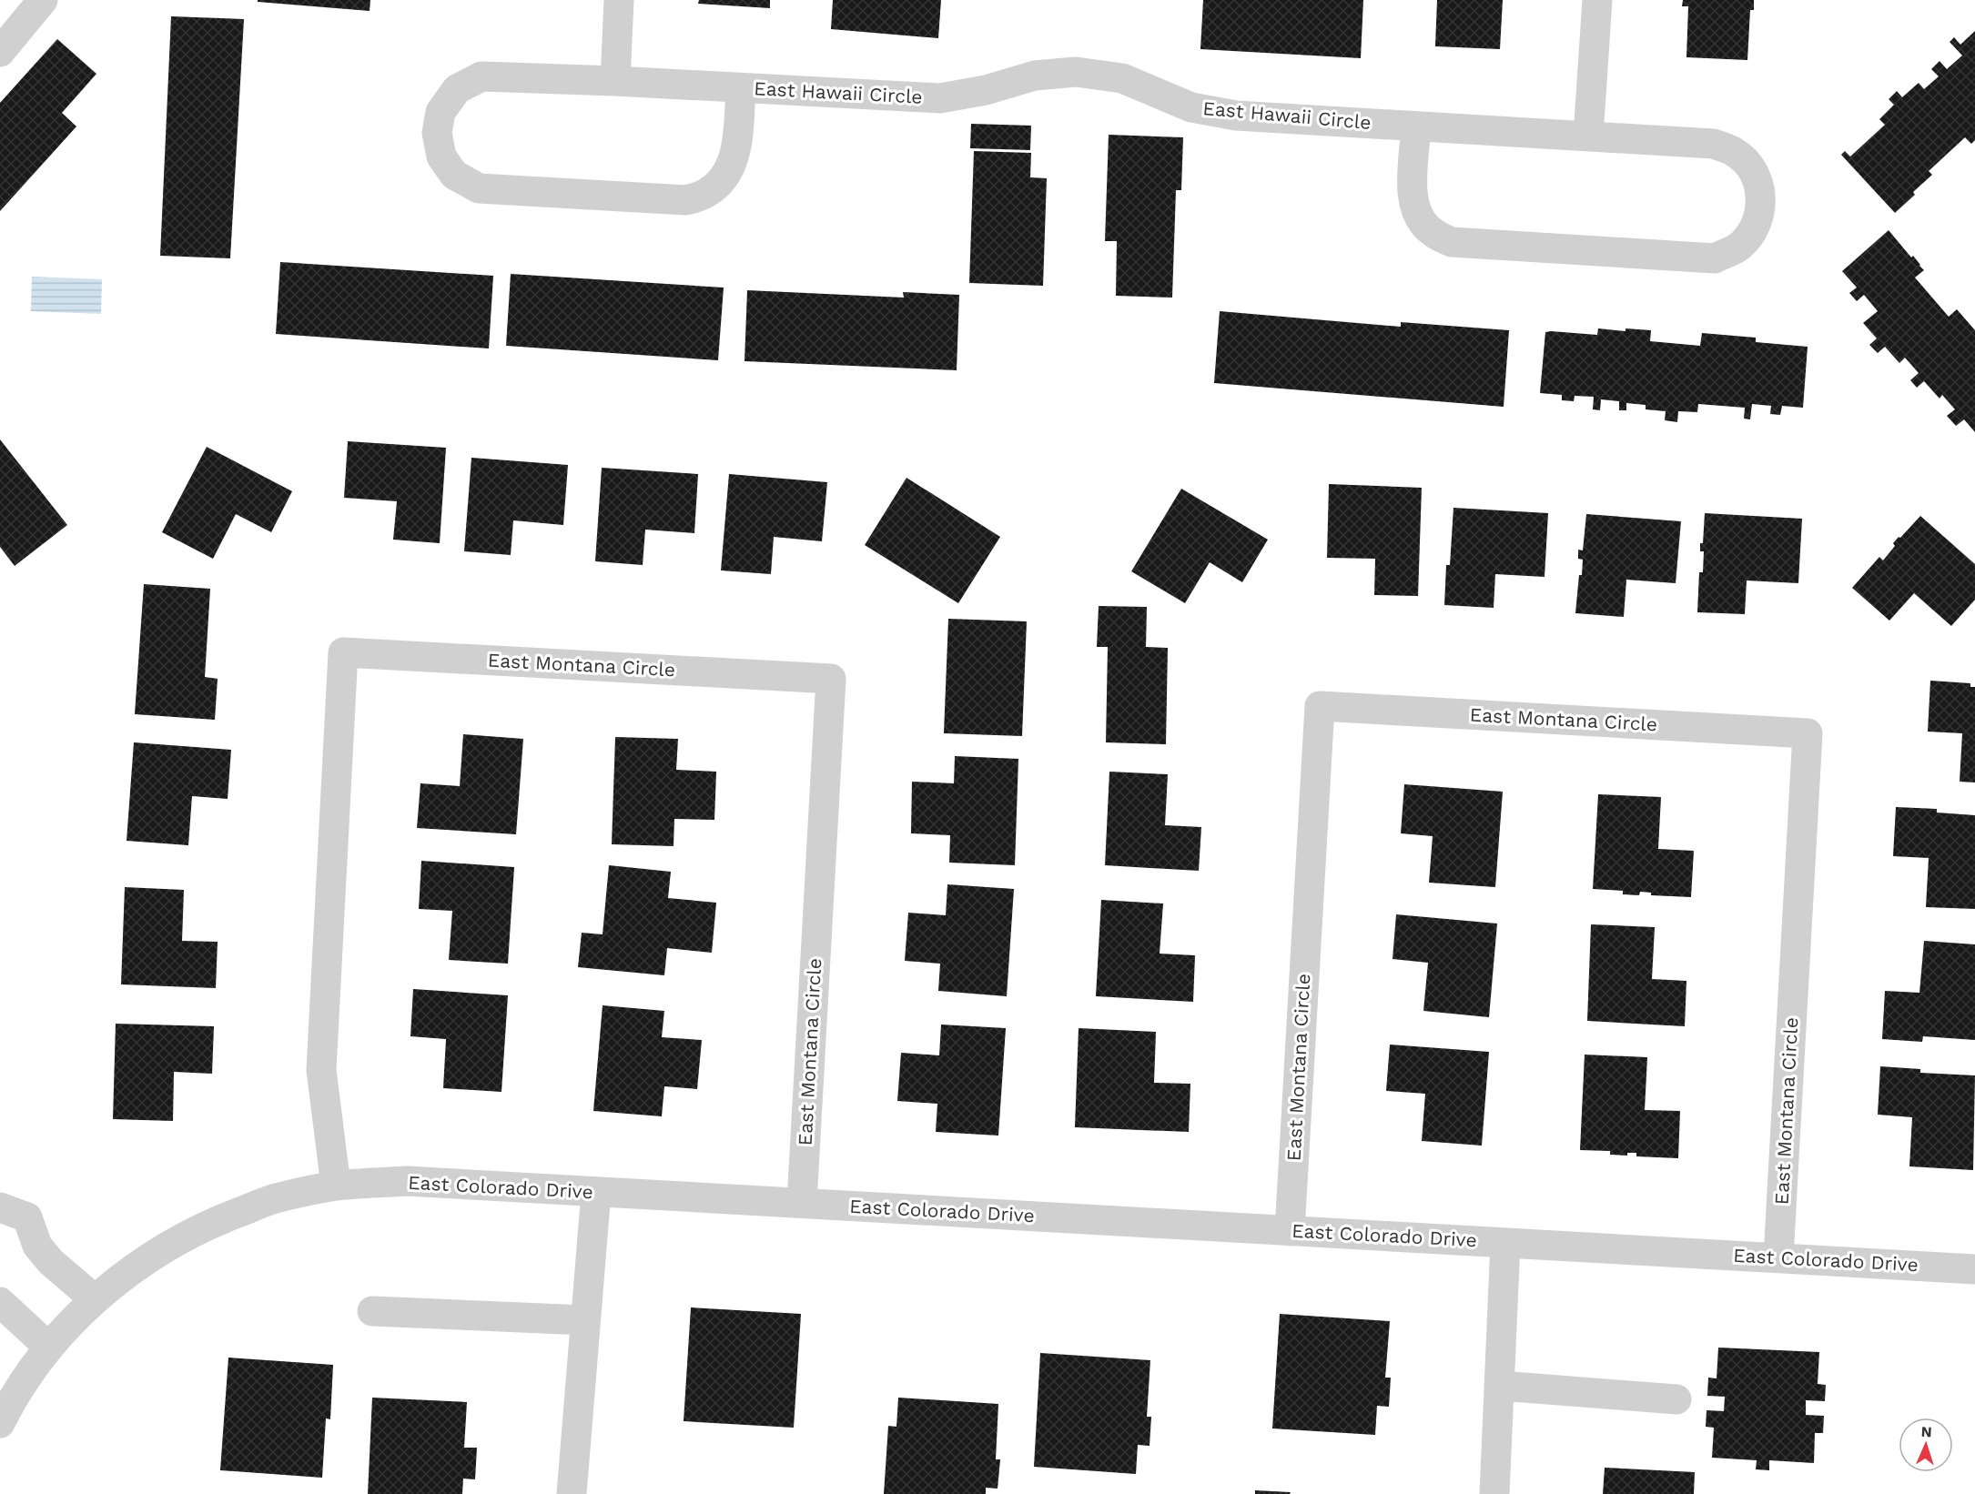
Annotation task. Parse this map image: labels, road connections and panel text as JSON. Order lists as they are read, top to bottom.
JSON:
{
  "streets": {
    "street": ["East Hawaii Circle", "East Montana Circle", "East Colorado Drive"]
  },
  "crossings": [
    ["East Montana Circle", "East Colorado Drive"]
  ],
  "north": "top"
}
